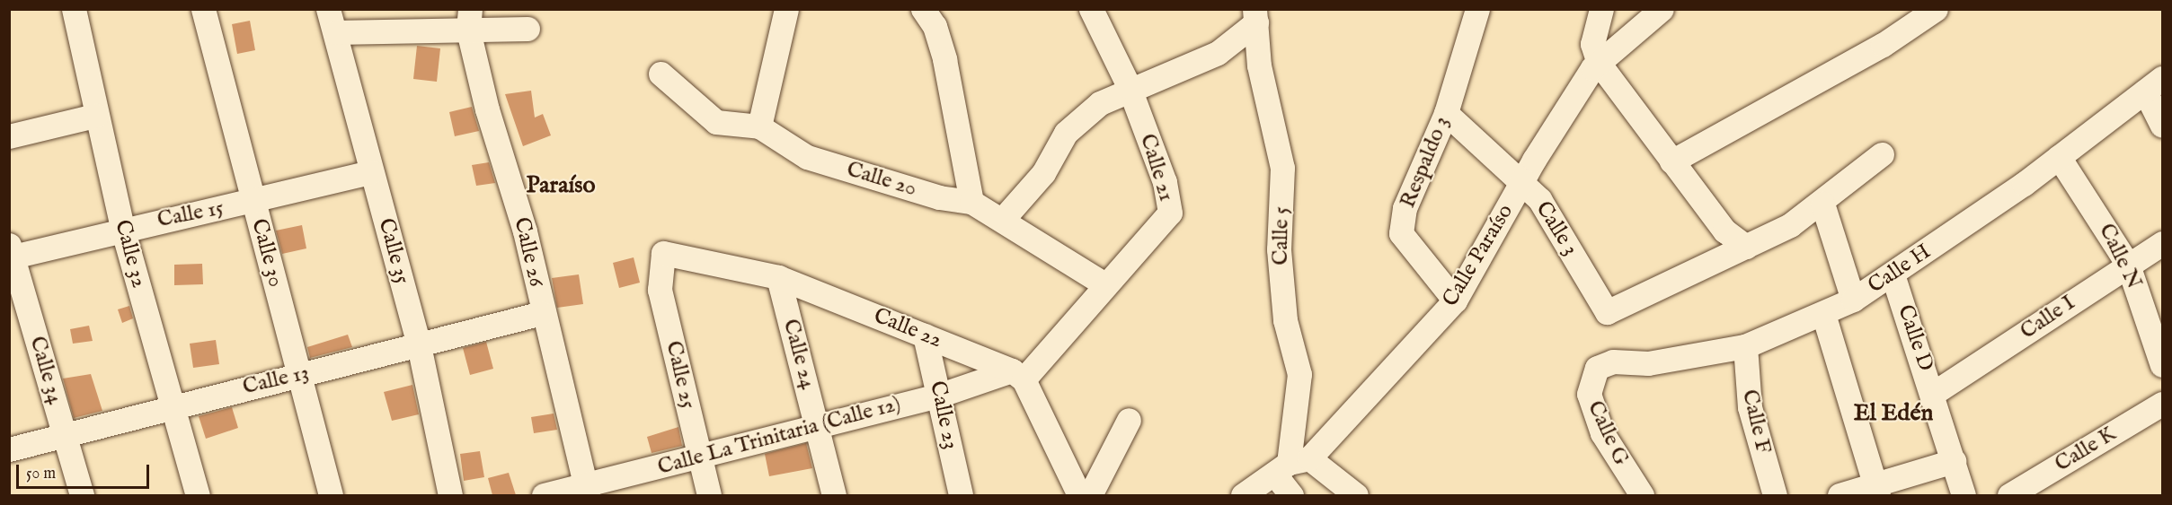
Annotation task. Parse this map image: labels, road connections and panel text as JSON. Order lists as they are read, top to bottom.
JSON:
{
  "streets": {
    "street": [
      "Respaldo 3",
      "Calle 21",
      "Calle 20",
      "Calle 15",
      "Calle 3",
      "Calle 5",
      "Calle 35",
      "Calle 26",
      "Calle 30",
      "Calle 32",
      "Calle Paraíso",
      "Calle N",
      "Calle H",
      "Calle I",
      "Calle 22",
      "Calle D",
      "Calle 24",
      "Calle 34",
      "Calle 25",
      "Calle 13",
      "Calle 23",
      "Calle F",
      "Calle G",
      "Calle La Trinitaria (Calle 12)",
      "Calle K"
    ]
  },
  "crossings": [
    ["Respaldo 3", "Calle 3"],
    ["Respaldo 3", "Calle Paraíso"],
    ["Calle 21", "Calle 20"],
    ["Calle 21", "Calle 22"],
    ["Calle 21", "Calle La Trinitaria (Calle 12)"],
    ["Calle 15", "Calle 35"],
    ["Calle 15", "Calle 30"],
    ["Calle 15", "Calle 32"],
    ["Calle 15", "Calle 34"],
    ["Calle 3", "Calle Paraíso"],
    ["Calle 5", "Calle Paraíso"],
    ["Calle 35", "Calle 13"],
    ["Calle 26", "Calle 13"],
    ["Calle 26", "Calle La Trinitaria (Calle 12)"],
    ["Calle 30", "Calle 13"],
    ["Calle 32", "Calle 13"],
    ["Calle N", "Calle H"],
    ["Calle N", "Calle I"],
    ["Calle H", "Calle D"],
    ["Calle H", "Calle F"],
    ["Calle H", "Calle G"],
    ["Calle I", "Calle D"],
    ["Calle 22", "Calle 24"],
    ["Calle 22", "Calle 25"],
    ["Calle 22", "Calle 23"],
    ["Calle 22", "Calle La Trinitaria (Calle 12)"],
    ["Calle 24", "Calle La Trinitaria (Calle 12)"],
    ["Calle 34", "Calle 13"],
    ["Calle 25", "Calle La Trinitaria (Calle 12)"],
    ["Calle 23", "Calle La Trinitaria (Calle 12)"]
  ],
  "districts": ["Paraíso", "El Edén"],
  "scale_bar": "50 m"
}
